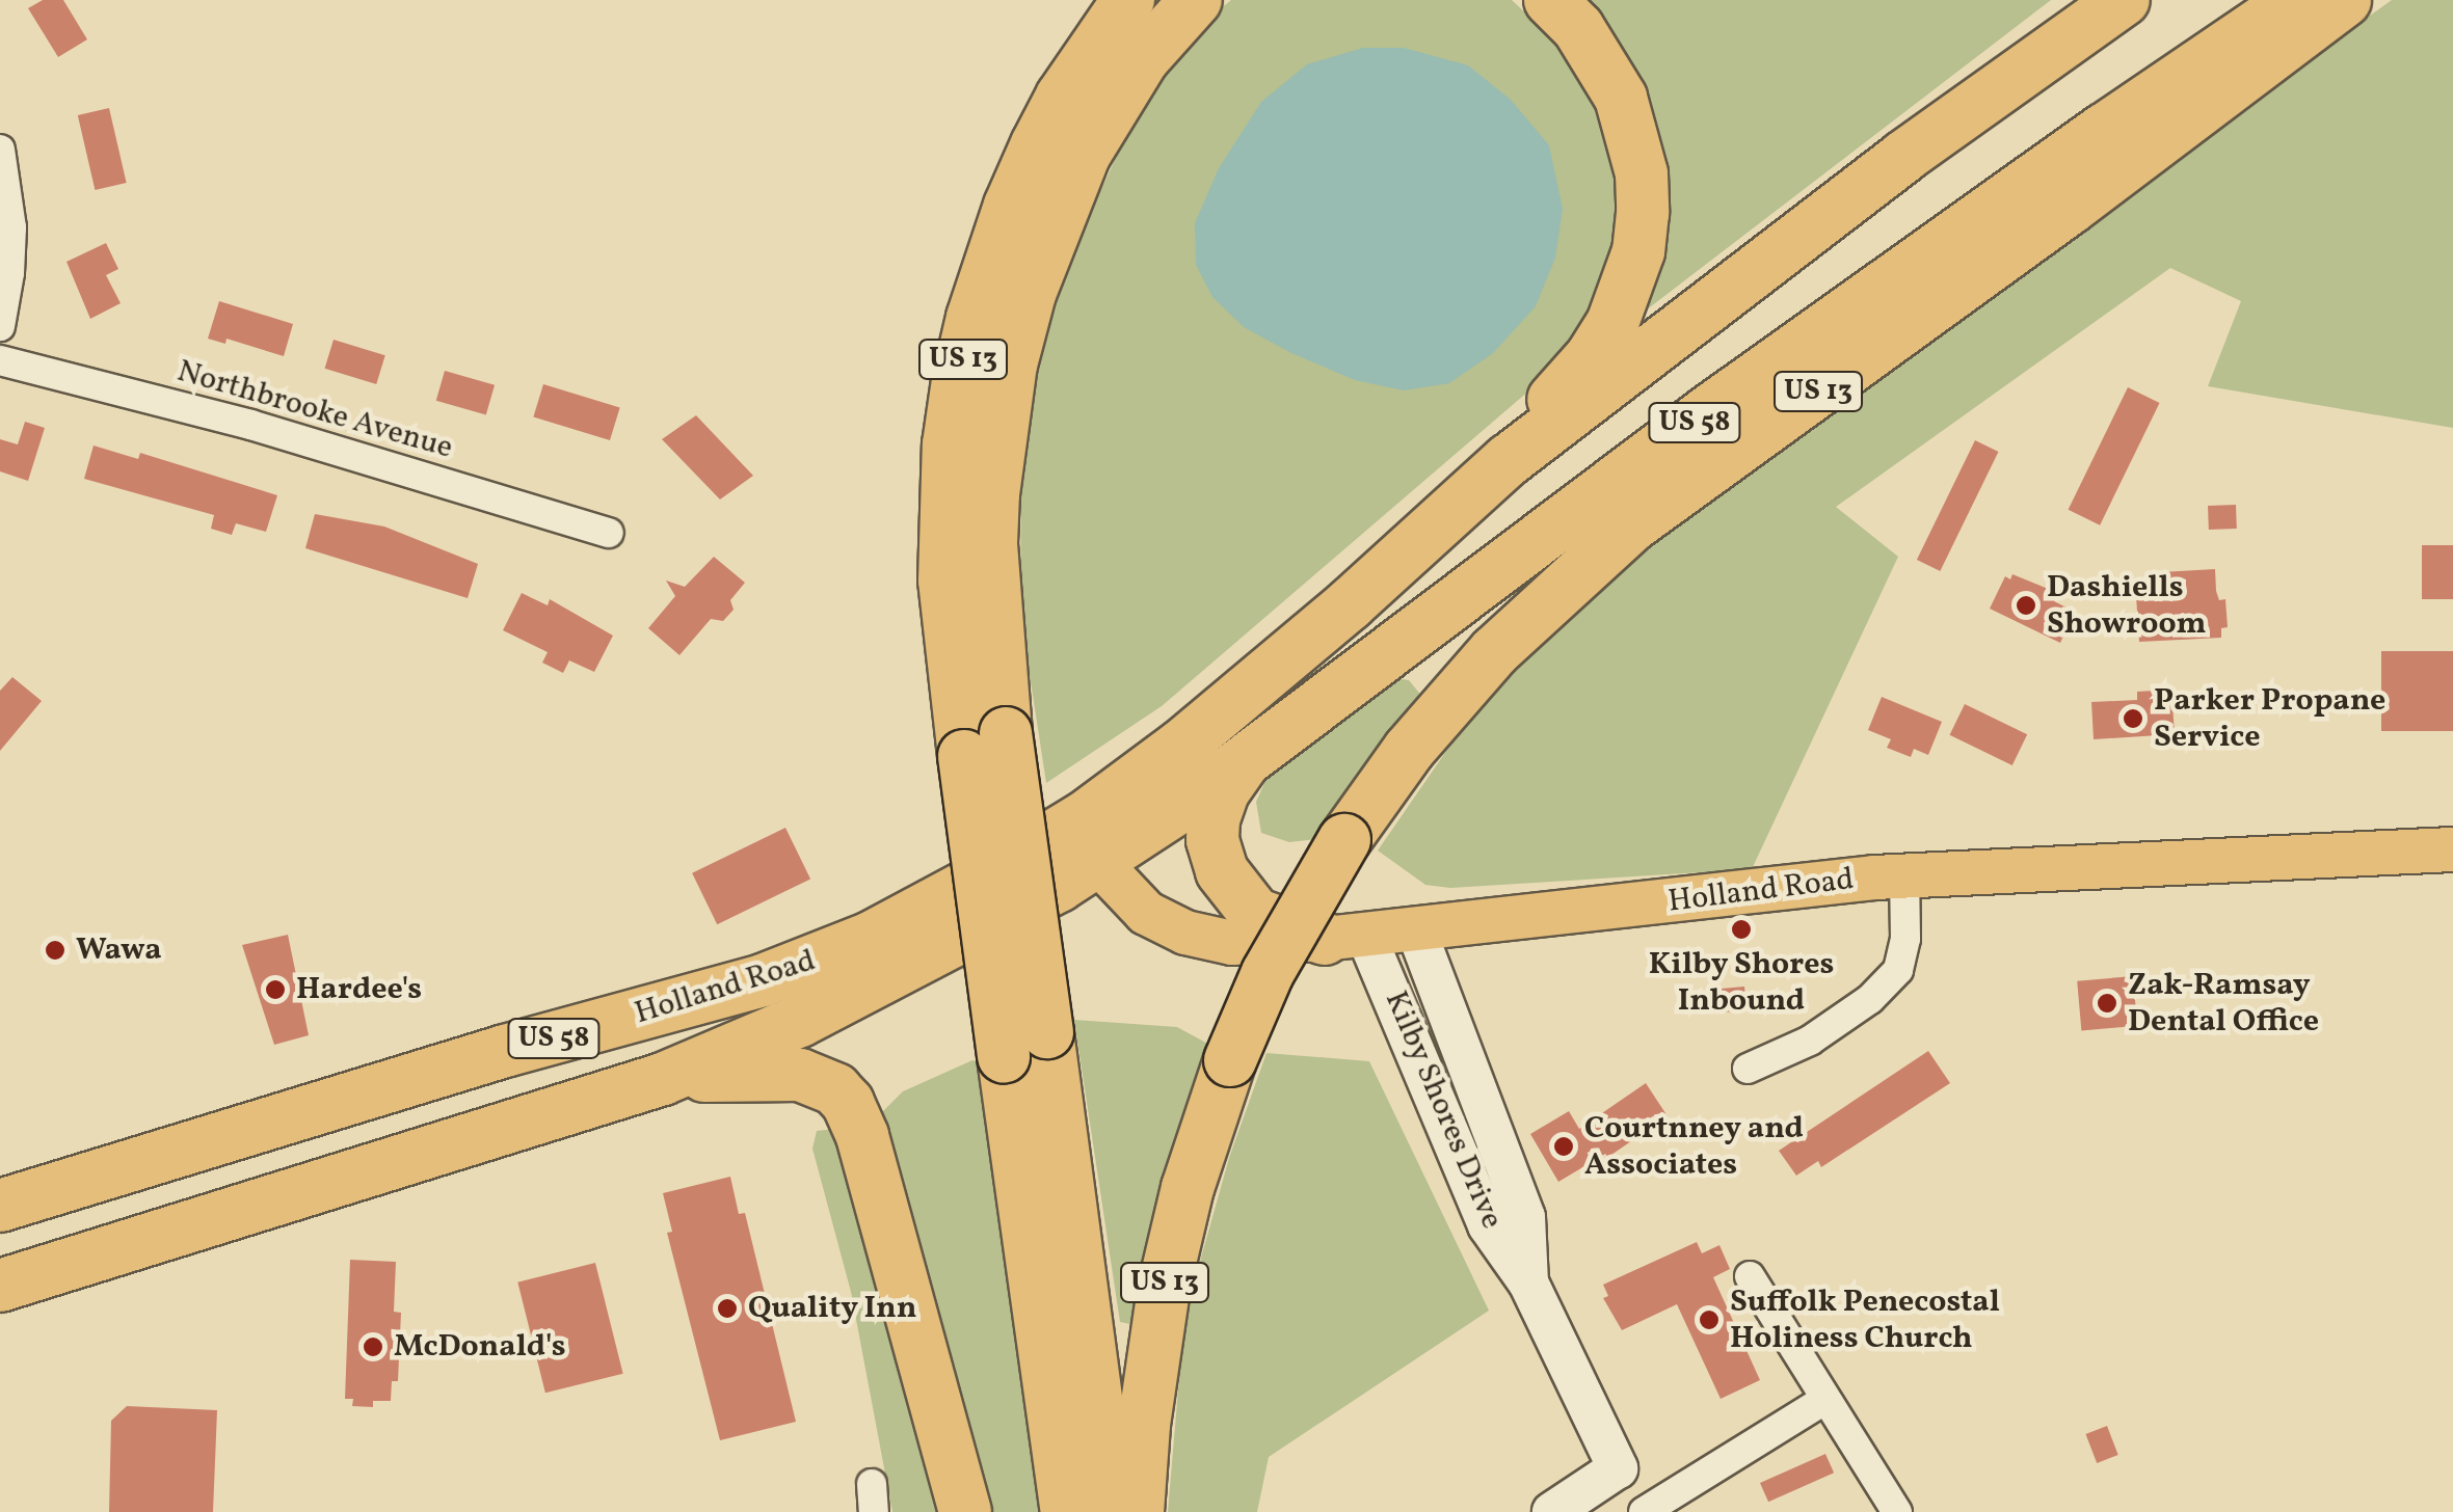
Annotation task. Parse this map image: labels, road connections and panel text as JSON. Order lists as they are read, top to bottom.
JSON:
{
  "streets": {
    "highway": ["US 13", "US 58", "Holland Road"],
    "street": ["Northbrooke Avenue", "Kilby Shores Drive"]
  },
  "crossings": [
    ["US 58", "Holland Road"],
    ["Holland Road", "Kilby Shores Drive"]
  ],
  "places": [
    "Dashiells Showroom",
    "Parker Propane Service",
    "Kilby Shores Inbound",
    "Wawa",
    "Hardee's",
    "Zak-Ramsay Dental Office",
    "Courtnney and Associates",
    "Quality Inn",
    "Suffolk Penecostal Holiness Church",
    "McDonald's"
  ]
}
